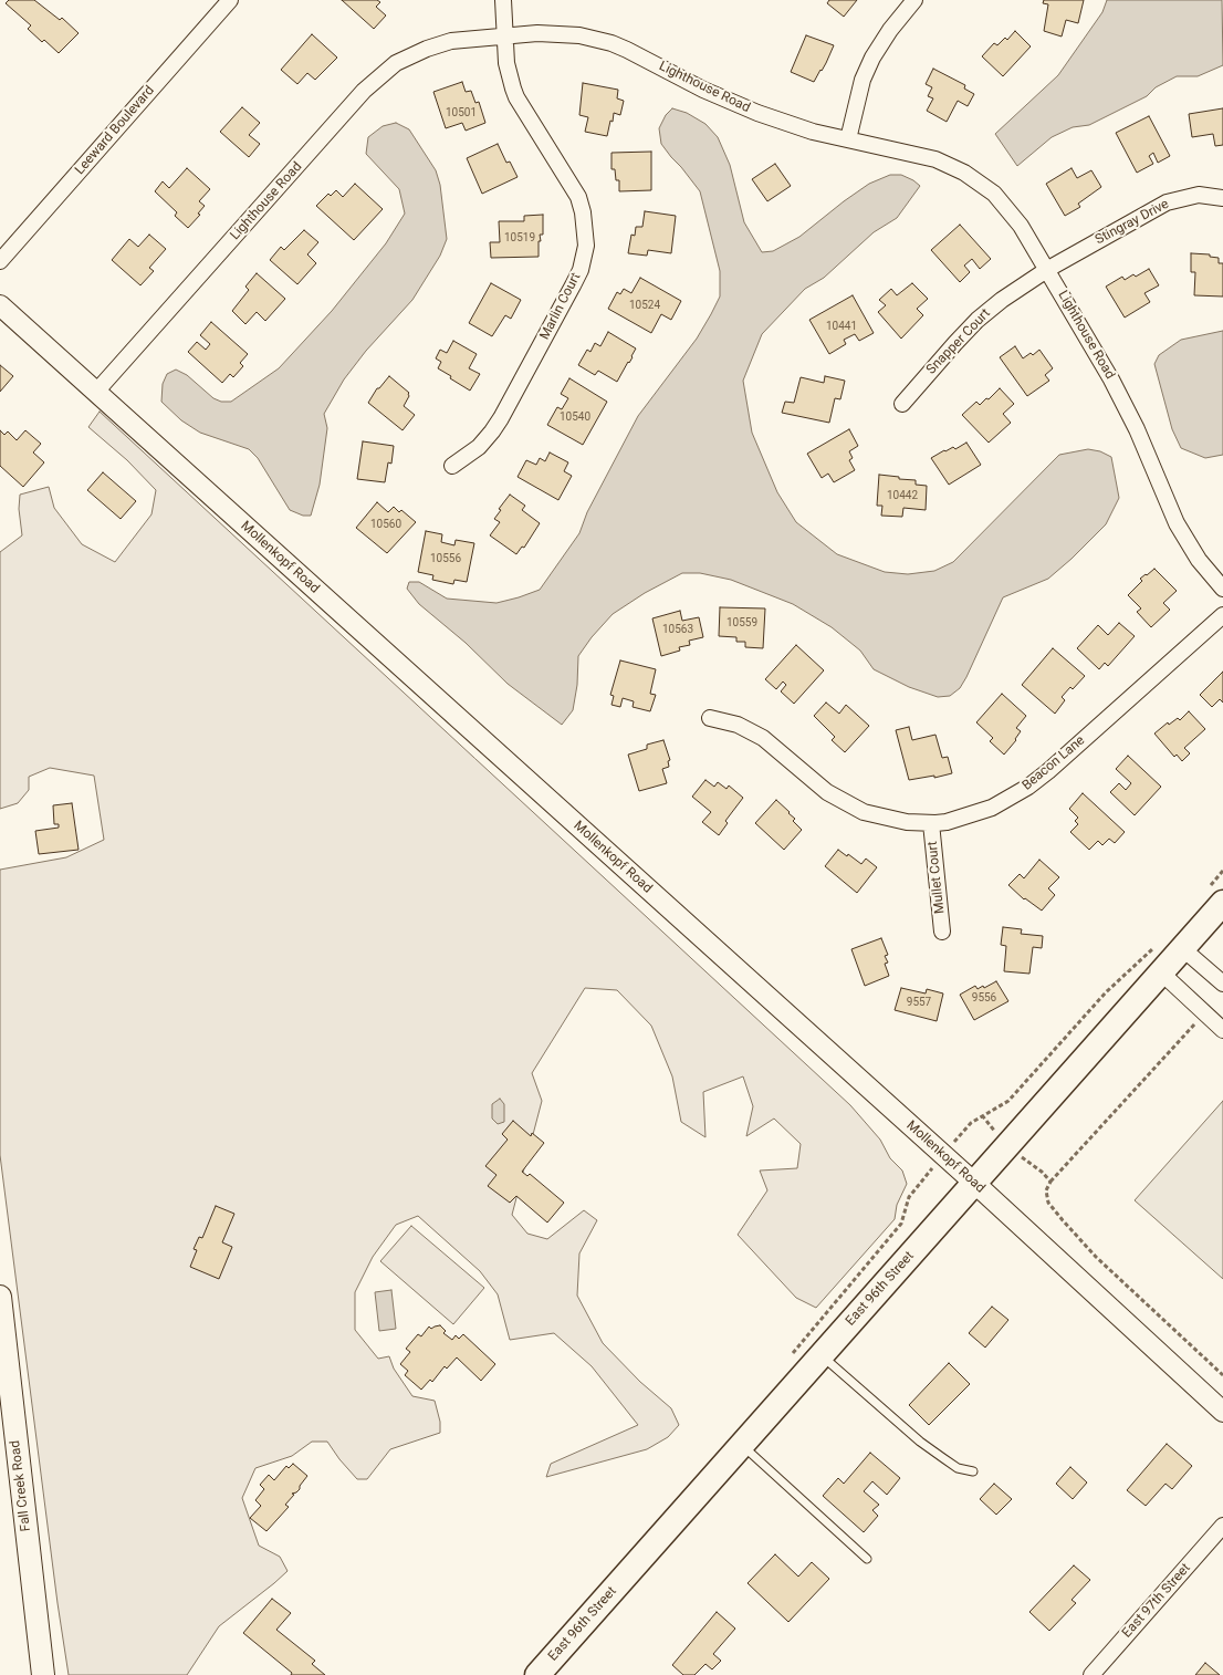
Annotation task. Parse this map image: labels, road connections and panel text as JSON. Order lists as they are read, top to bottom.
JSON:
{
  "streets": {
    "main road": ["East 96th Street", "Fall Creek Road"],
    "street": [
      "Lighthouse Road",
      "Leeward Boulevard",
      "Stingray Drive",
      "Marlin Court",
      "Snapper Court",
      "Mollenkopf Road",
      "Beacon Lane",
      "Mullet Court",
      "East 97th Street"
    ]
  },
  "crossings": [
    ["Lighthouse Road", "Stingray Drive"],
    ["Lighthouse Road", "Marlin Court"],
    ["Lighthouse Road", "Snapper Court"],
    ["Lighthouse Road", "Mollenkopf Road"],
    ["Stingray Drive", "Snapper Court"],
    ["Mollenkopf Road", "East 96th Street"],
    ["Beacon Lane", "Mullet Court"]
  ],
  "house_numbers": [
    "10501",
    "10519",
    "10524",
    "10441",
    "10540",
    "10442",
    "10560",
    "10556",
    "10559",
    "10563",
    "9556",
    "9557"
  ]
}
